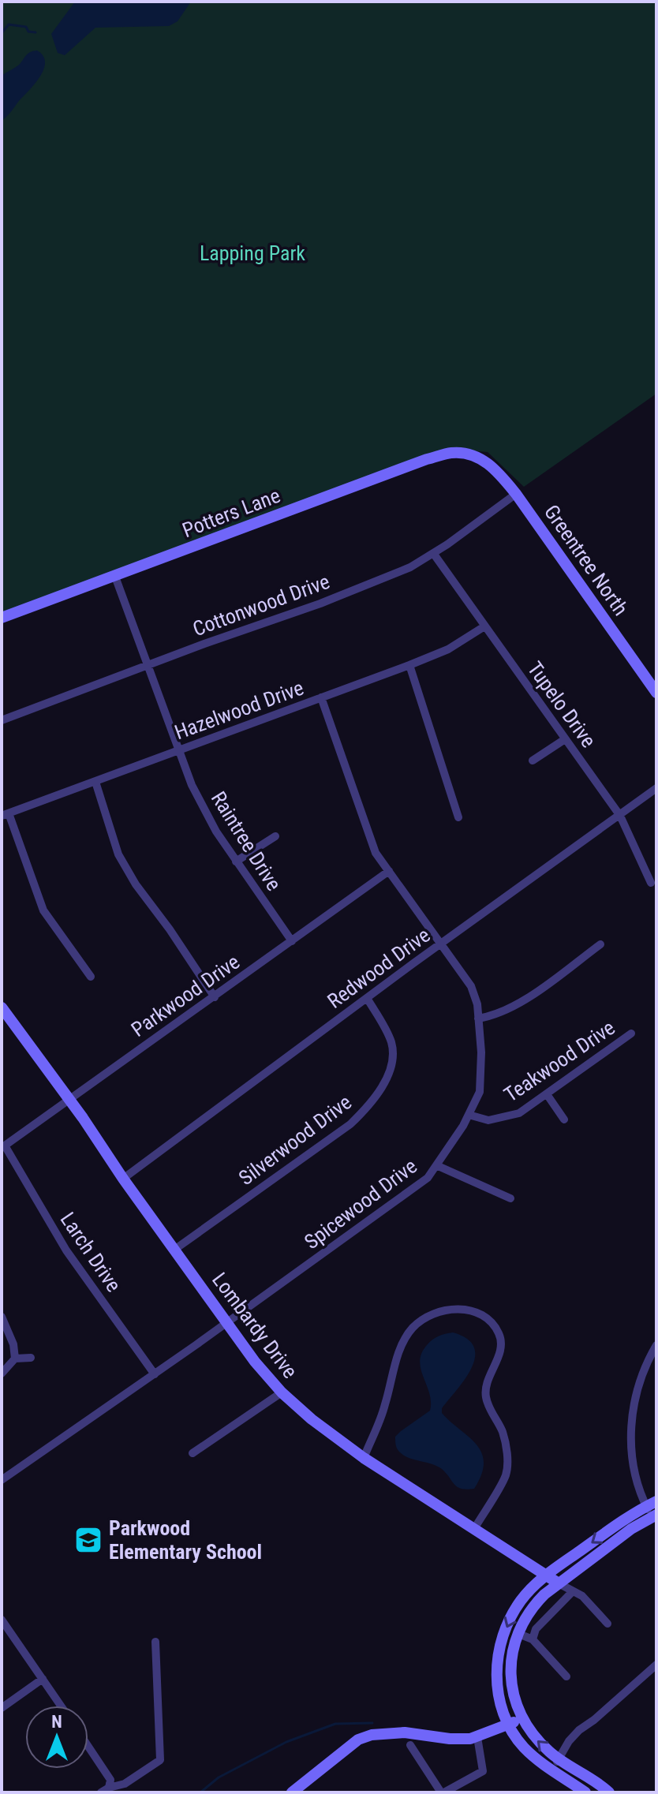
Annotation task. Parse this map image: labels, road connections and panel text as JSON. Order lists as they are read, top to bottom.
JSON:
{
  "streets": {
    "main road": ["Potters Lane", "Greentree North", "Lombardy Drive"],
    "street": [
      "Cottonwood Drive",
      "Tupelo Drive",
      "Hazelwood Drive",
      "Raintree Drive",
      "Redwood Drive",
      "Parkwood Drive",
      "Teakwood Drive",
      "Silverwood Drive",
      "Spicewood Drive",
      "Larch Drive"
    ]
  },
  "crossings": [
    ["Potters Lane", "Greentree North"],
    ["Potters Lane", "Raintree Drive"],
    ["Greentree North", "Cottonwood Drive"],
    ["Cottonwood Drive", "Tupelo Drive"],
    ["Cottonwood Drive", "Raintree Drive"],
    ["Tupelo Drive", "Hazelwood Drive"],
    ["Tupelo Drive", "Redwood Drive"],
    ["Hazelwood Drive", "Raintree Drive"],
    ["Hazelwood Drive", "Spicewood Drive"],
    ["Raintree Drive", "Parkwood Drive"],
    ["Redwood Drive", "Silverwood Drive"],
    ["Redwood Drive", "Spicewood Drive"],
    ["Redwood Drive", "Lombardy Drive"],
    ["Parkwood Drive", "Spicewood Drive"],
    ["Parkwood Drive", "Larch Drive"],
    ["Parkwood Drive", "Lombardy Drive"],
    ["Teakwood Drive", "Spicewood Drive"],
    ["Silverwood Drive", "Lombardy Drive"],
    ["Spicewood Drive", "Larch Drive"],
    ["Spicewood Drive", "Lombardy Drive"]
  ],
  "parks": ["Lapping Park"],
  "places": {
    "school or university": ["Parkwood Elementary School"]
  },
  "north": "top"
}
